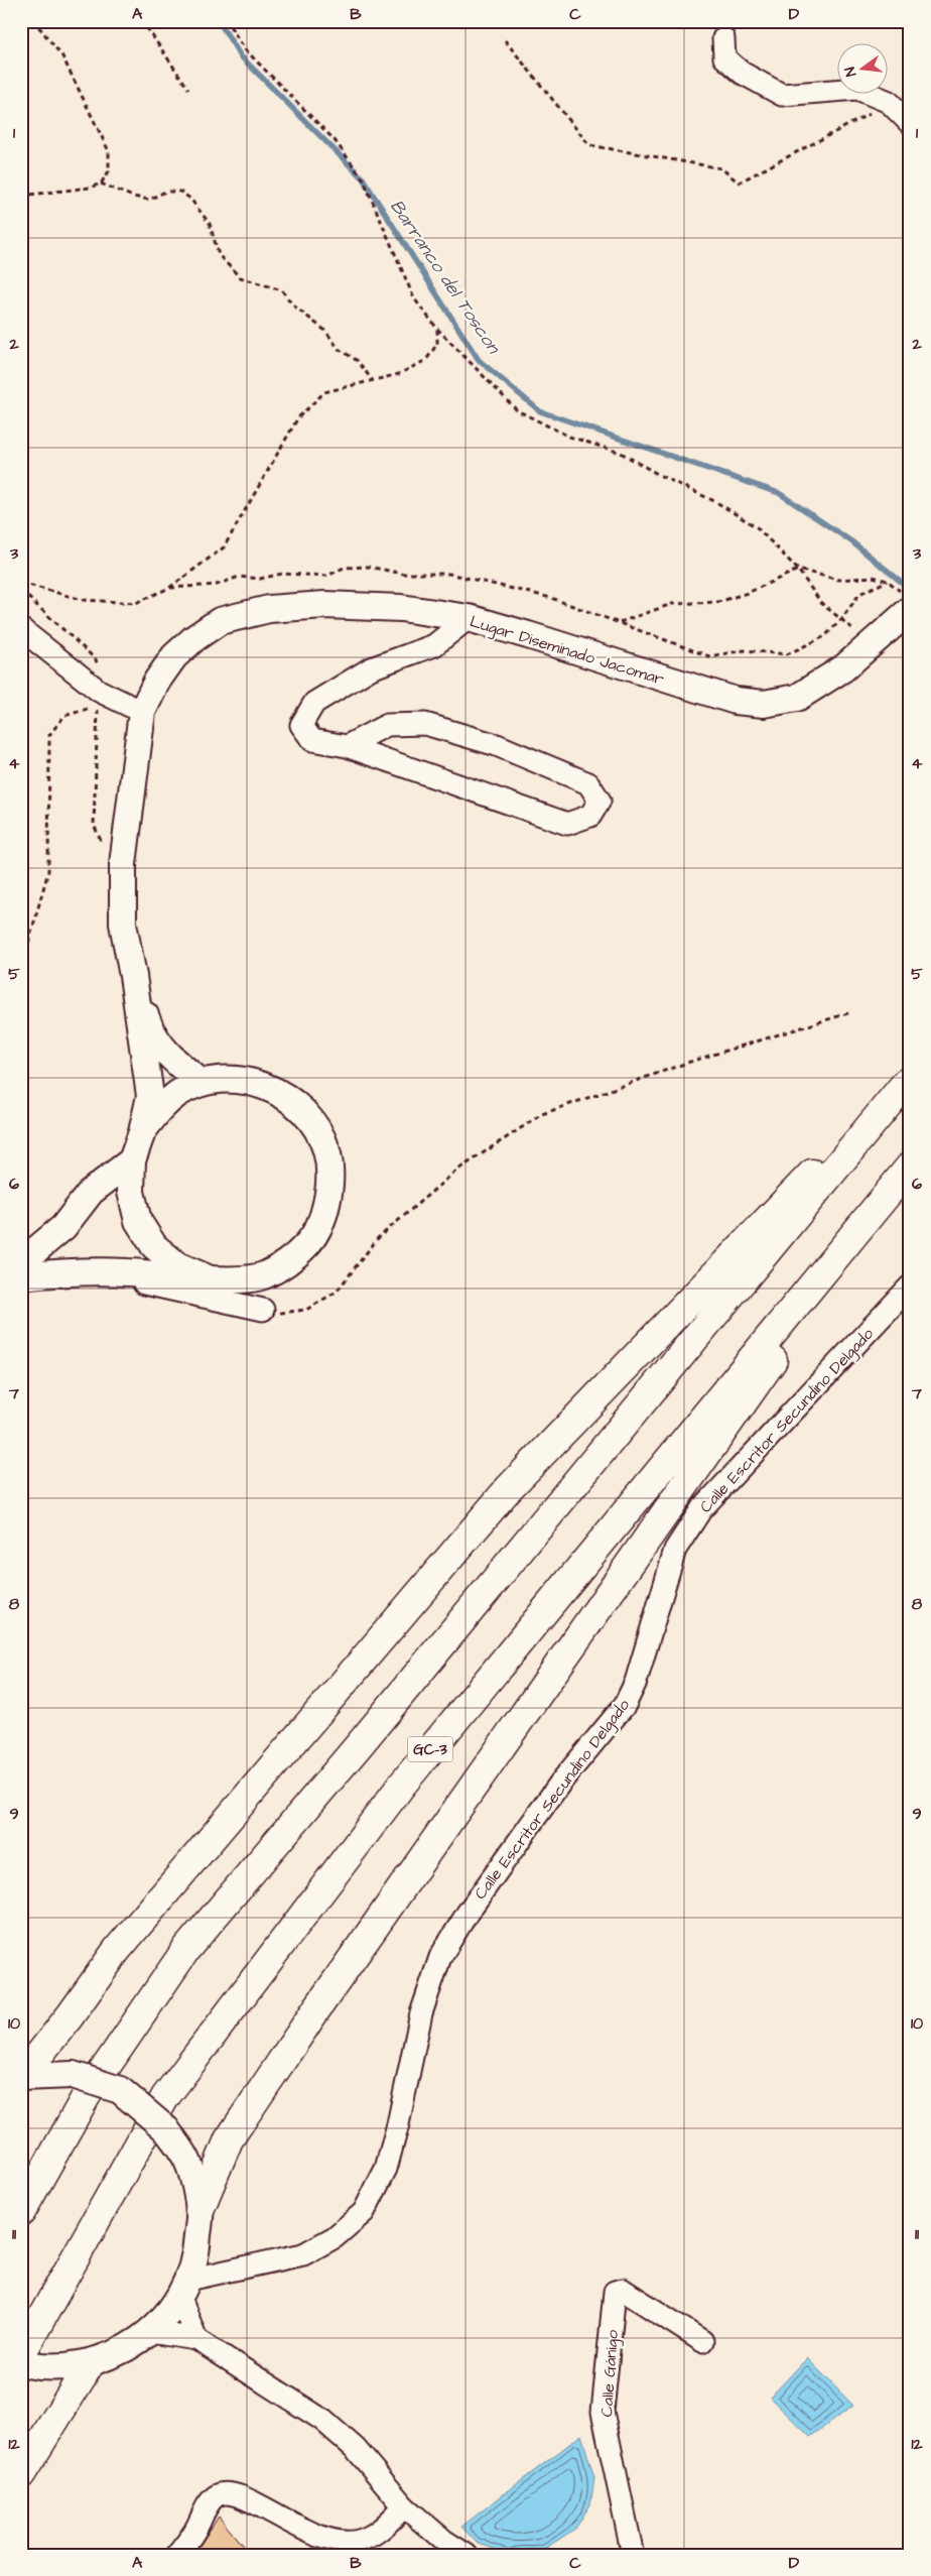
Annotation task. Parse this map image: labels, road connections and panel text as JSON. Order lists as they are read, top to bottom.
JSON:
{
  "streets": {
    "highway": ["GC-3"],
    "main road": ["Lugar Diseminado Jacomar"],
    "street": ["Calle Escritor Secundino Delgado", "Calle Gánigo"]
  },
  "water": ["Barranco del Toscon"],
  "north": "left",
  "grid": {
    "columns": [
      "A",
      "B",
      "C",
      "D"
    ],
    "rows": [
      "1",
      "2",
      "3",
      "4",
      "5",
      "6",
      "7",
      "8",
      "9",
      "10",
      "11",
      "12"
    ]
  }
}
